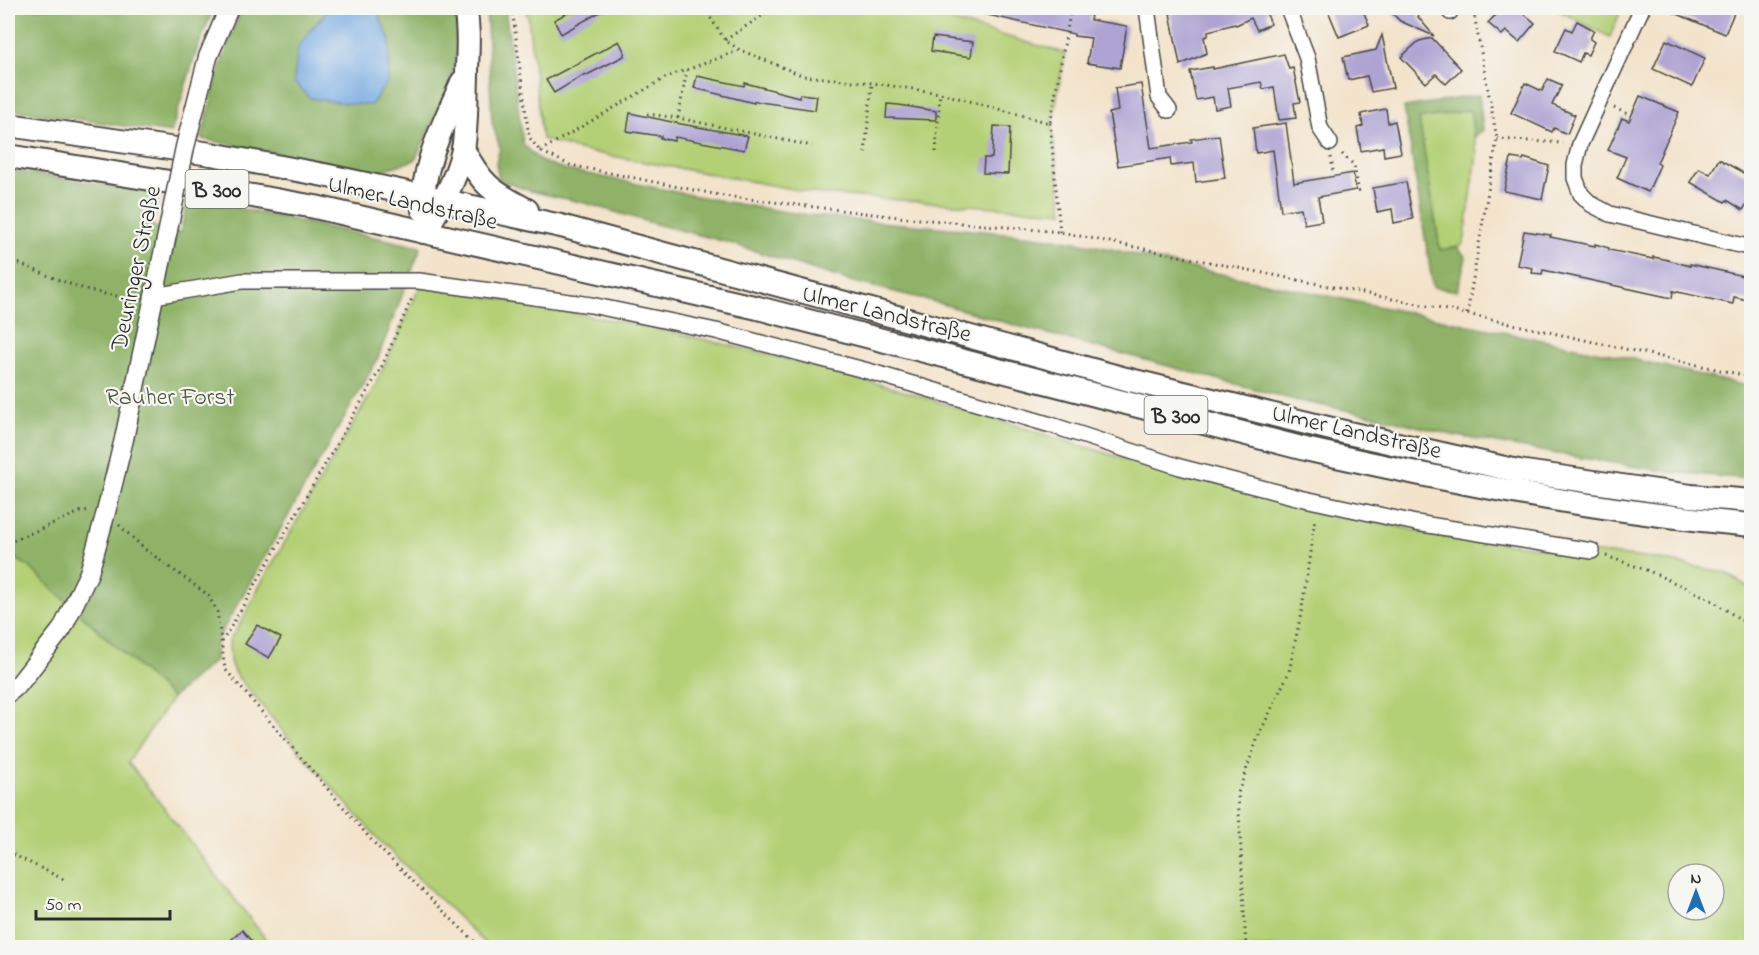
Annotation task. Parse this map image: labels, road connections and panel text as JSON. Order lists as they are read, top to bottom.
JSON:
{
  "streets": {
    "main road": ["B 300", "Ulmer Landstraße"],
    "street": ["Deuringer Straße"]
  },
  "parks": ["Rauher Forst"],
  "scale_bar": "50 m",
  "north": "top"
}
